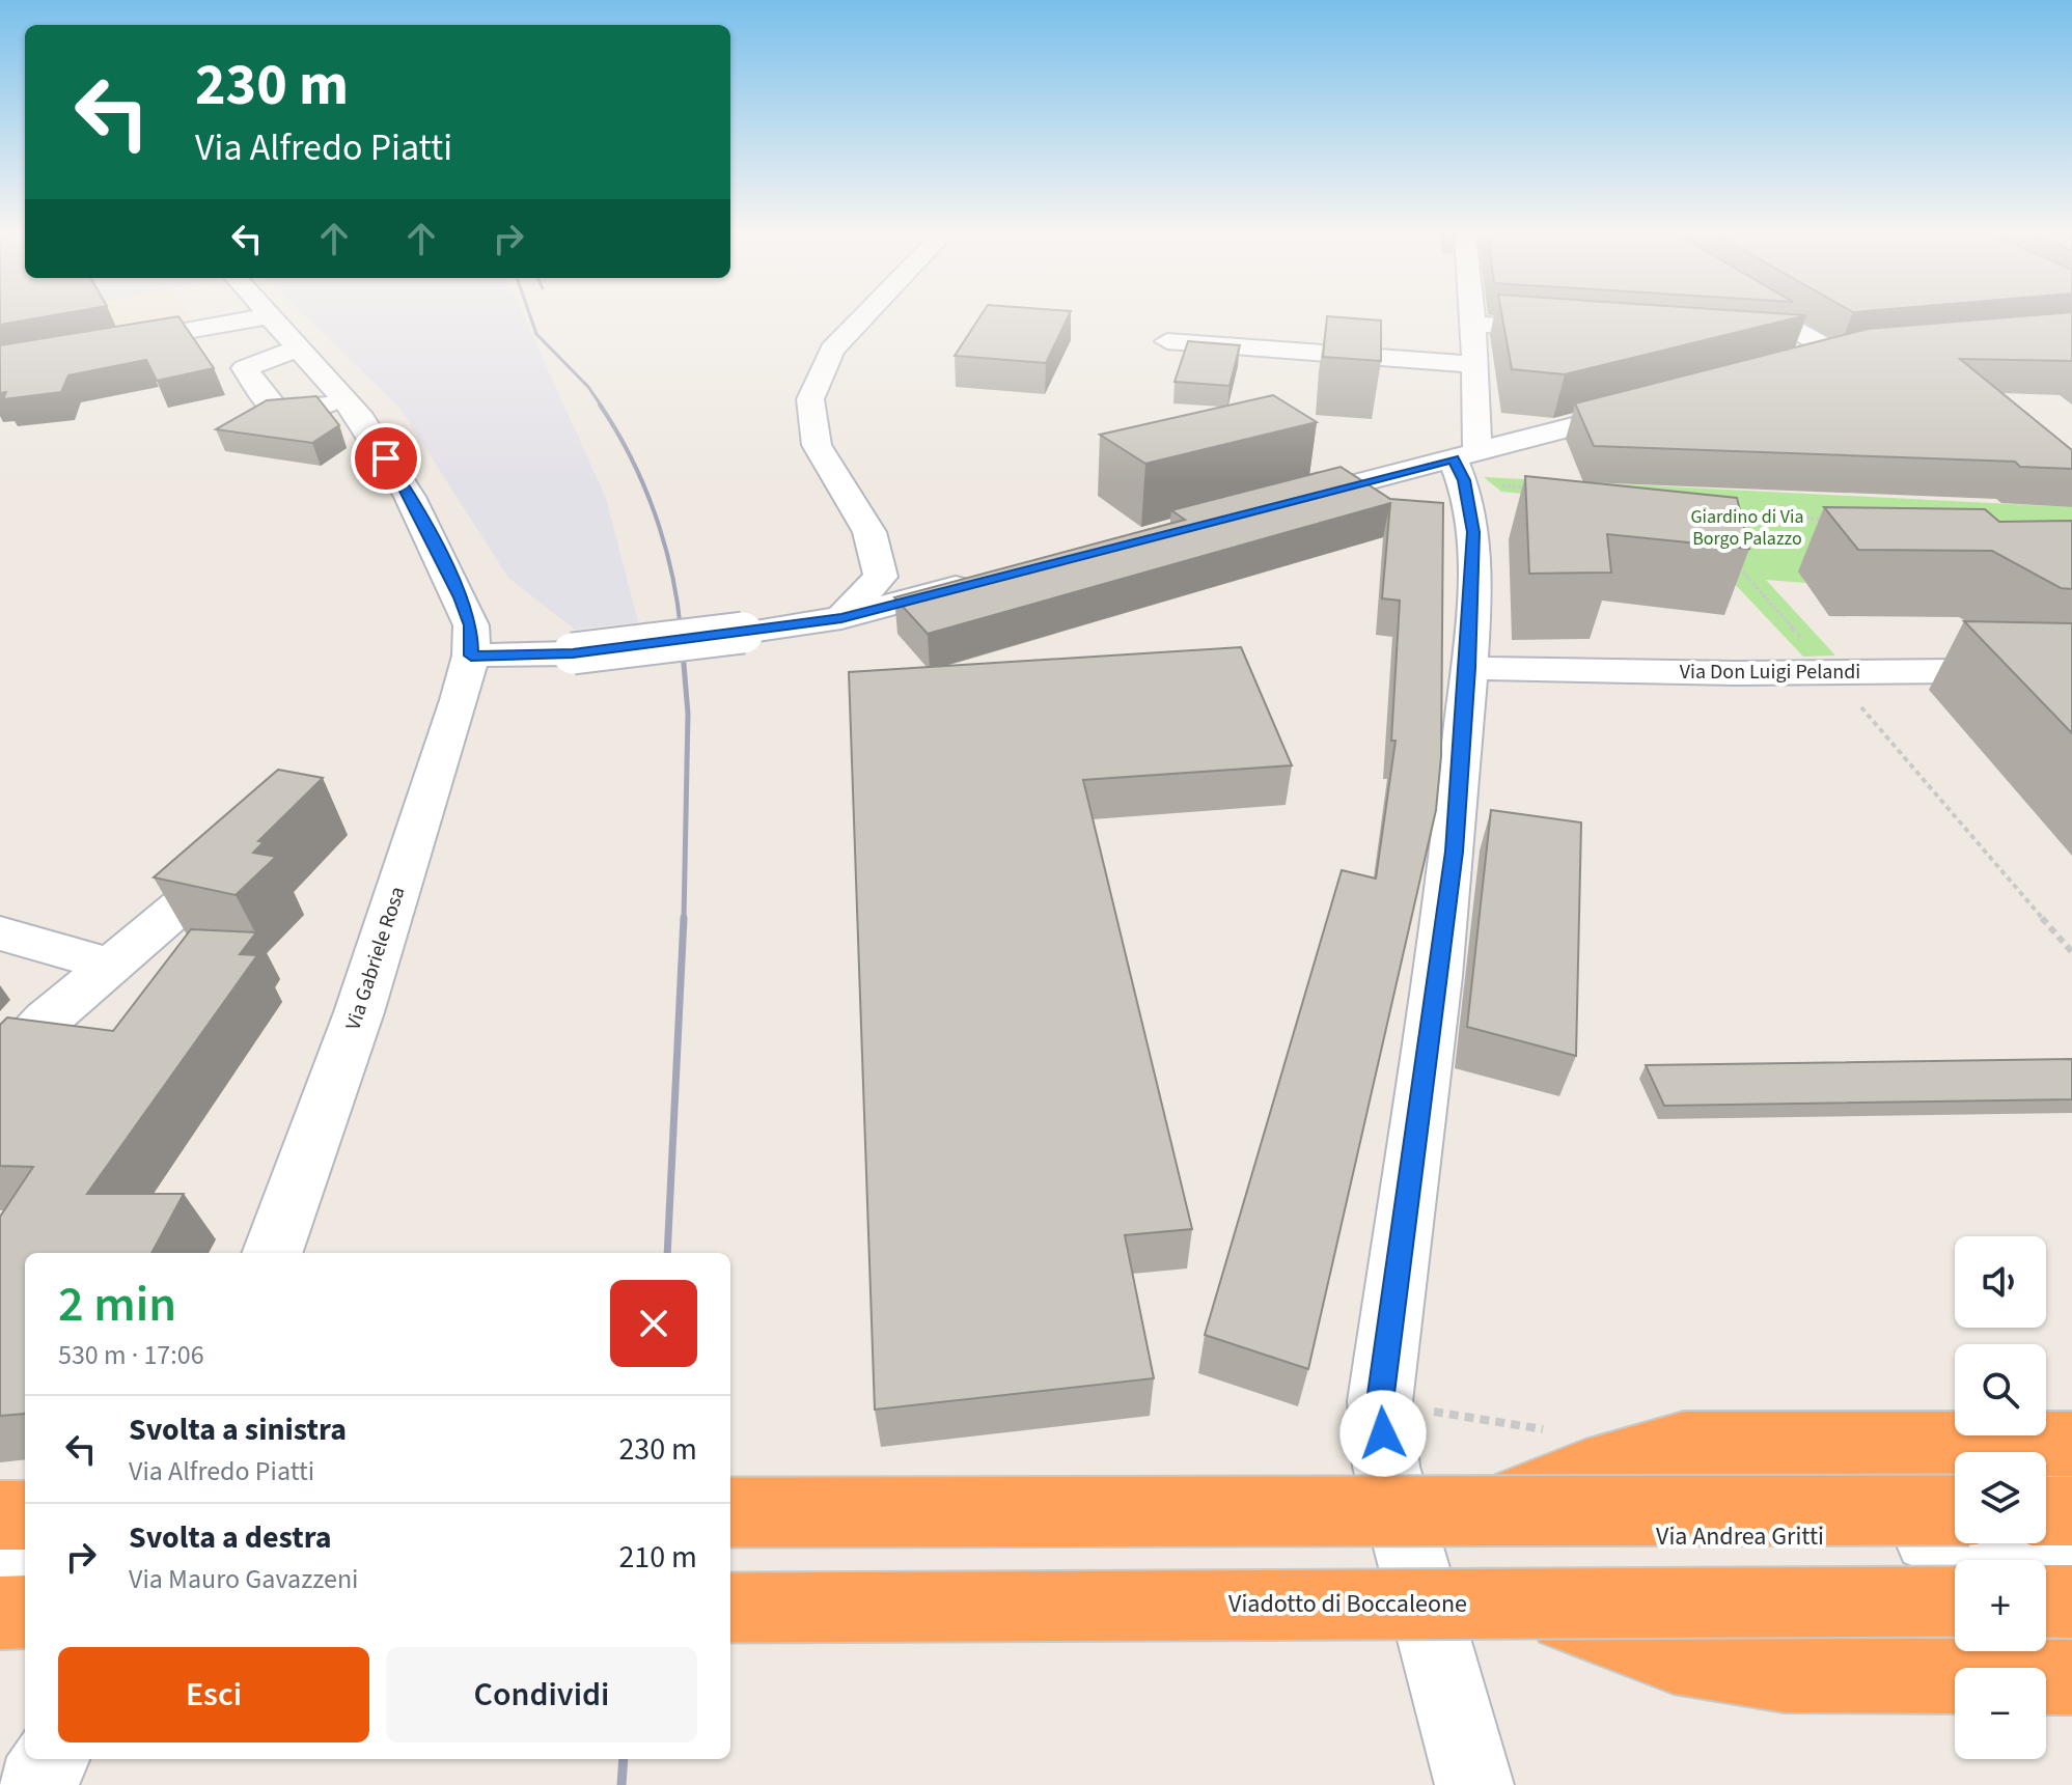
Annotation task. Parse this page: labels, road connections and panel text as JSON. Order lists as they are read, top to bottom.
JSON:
{
  "streets": {
    "highway": ["Viadotto di Boccaleone"],
    "street": ["Via Don Luigi Pelandi", "Via Gabriele Rosa", "Via Andrea Gritti"]
  },
  "parks": ["Giardino di Via Borgo Palazzo"],
  "page": {
    "turn": ["230 m", "Via Alfredo Piatti"],
    "map_buttons": ["+", "−"],
    "heading": ["2 min", "530 m · 17:06"],
    "list": [
      {
        "name": "Svolta a sinistra",
        "note": "Via Alfredo Piatti",
        "value": "230 m"
      },
      {
        "name": "Svolta a destra",
        "note": "Via Mauro Gavazzeni",
        "value": "210 m"
      }
    ],
    "buttons": ["Esci", "Condividi"]
  }
}
